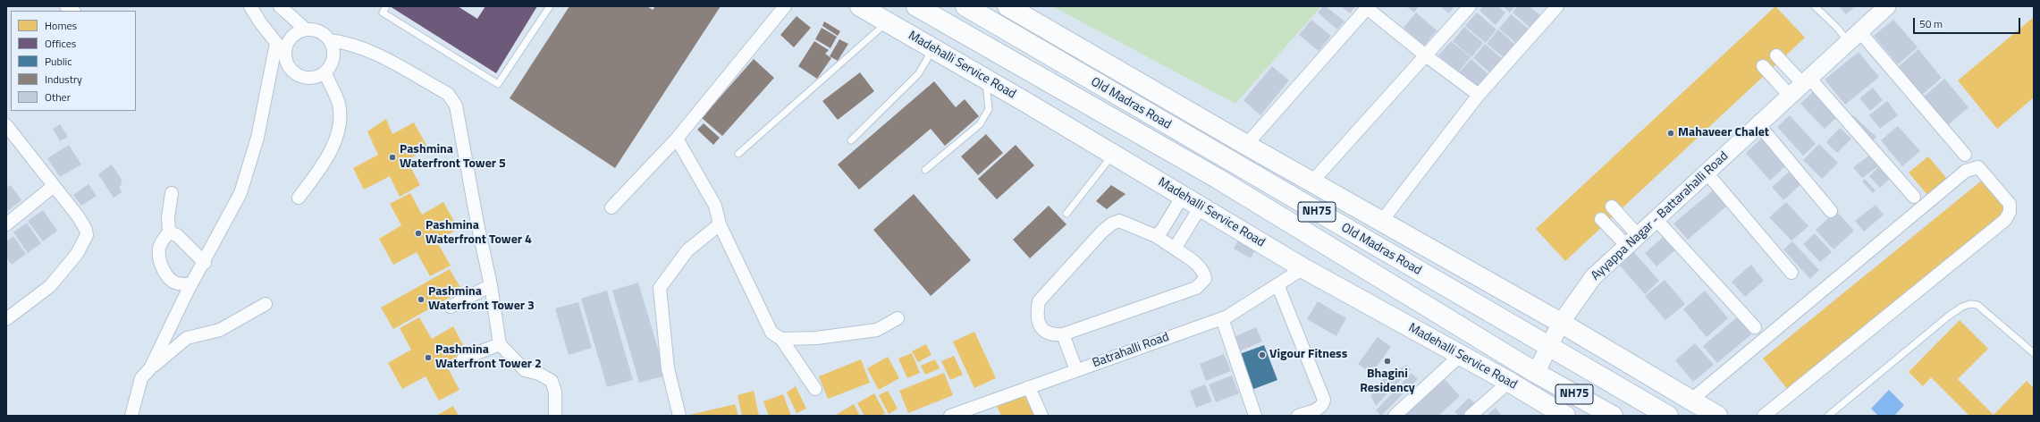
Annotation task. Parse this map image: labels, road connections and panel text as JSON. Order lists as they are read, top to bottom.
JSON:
{
  "streets": {
    "main road": [
      "Madehalli Service Road",
      "Old Madras Road",
      "NH75",
      "Ayyappa Nagar - Battarahalli Road"
    ],
    "street": ["Batrahalli Road"]
  },
  "crossings": [
    ["Madehalli Service Road", "Batrahalli Road"],
    ["Old Madras Road", "Ayyappa Nagar - Battarahalli Road"]
  ],
  "places": [
    "Mahaveer Chalet",
    "Pashmina Waterfront Tower 5",
    "Pashmina Waterfront Tower 4",
    "Pashmina Waterfront Tower 3",
    "Vigour Fitness",
    "Pashmina Waterfront Tower 2",
    "Bhagini Residency"
  ],
  "legend": [
    "Homes",
    "Offices",
    "Public",
    "Industry",
    "Other"
  ],
  "scale_bar": "50 m"
}
